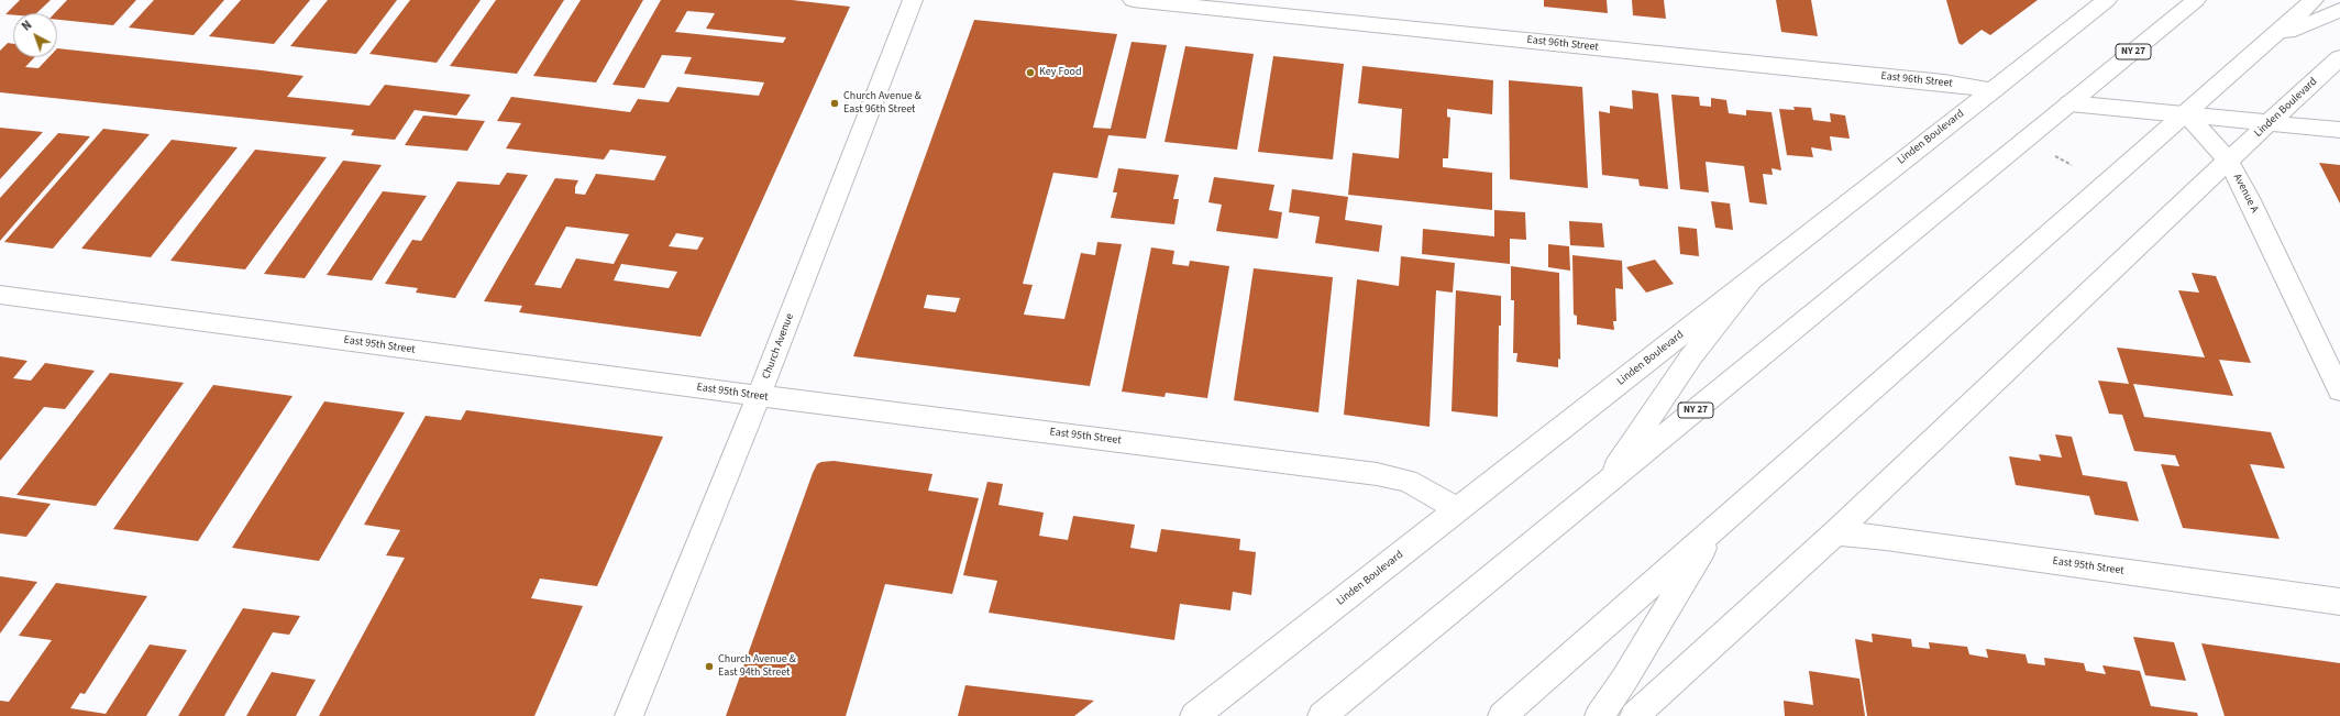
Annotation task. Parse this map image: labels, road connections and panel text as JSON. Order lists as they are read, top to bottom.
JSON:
{
  "streets": {
    "main road": [
      "East 96th Street",
      "NY 27",
      "Linden Boulevard",
      "Avenue A",
      "East 95th Street",
      "Church Avenue"
    ]
  },
  "crossings": [
    ["East 96th Street", "Linden Boulevard"],
    ["Linden Boulevard", "Avenue A"],
    ["Linden Boulevard", "East 95th Street"],
    ["East 95th Street", "Church Avenue"]
  ],
  "places": ["Key Food", "Church Avenue & East 96th Street", "Church Avenue & East 94th Street"],
  "north": "top left"
}
